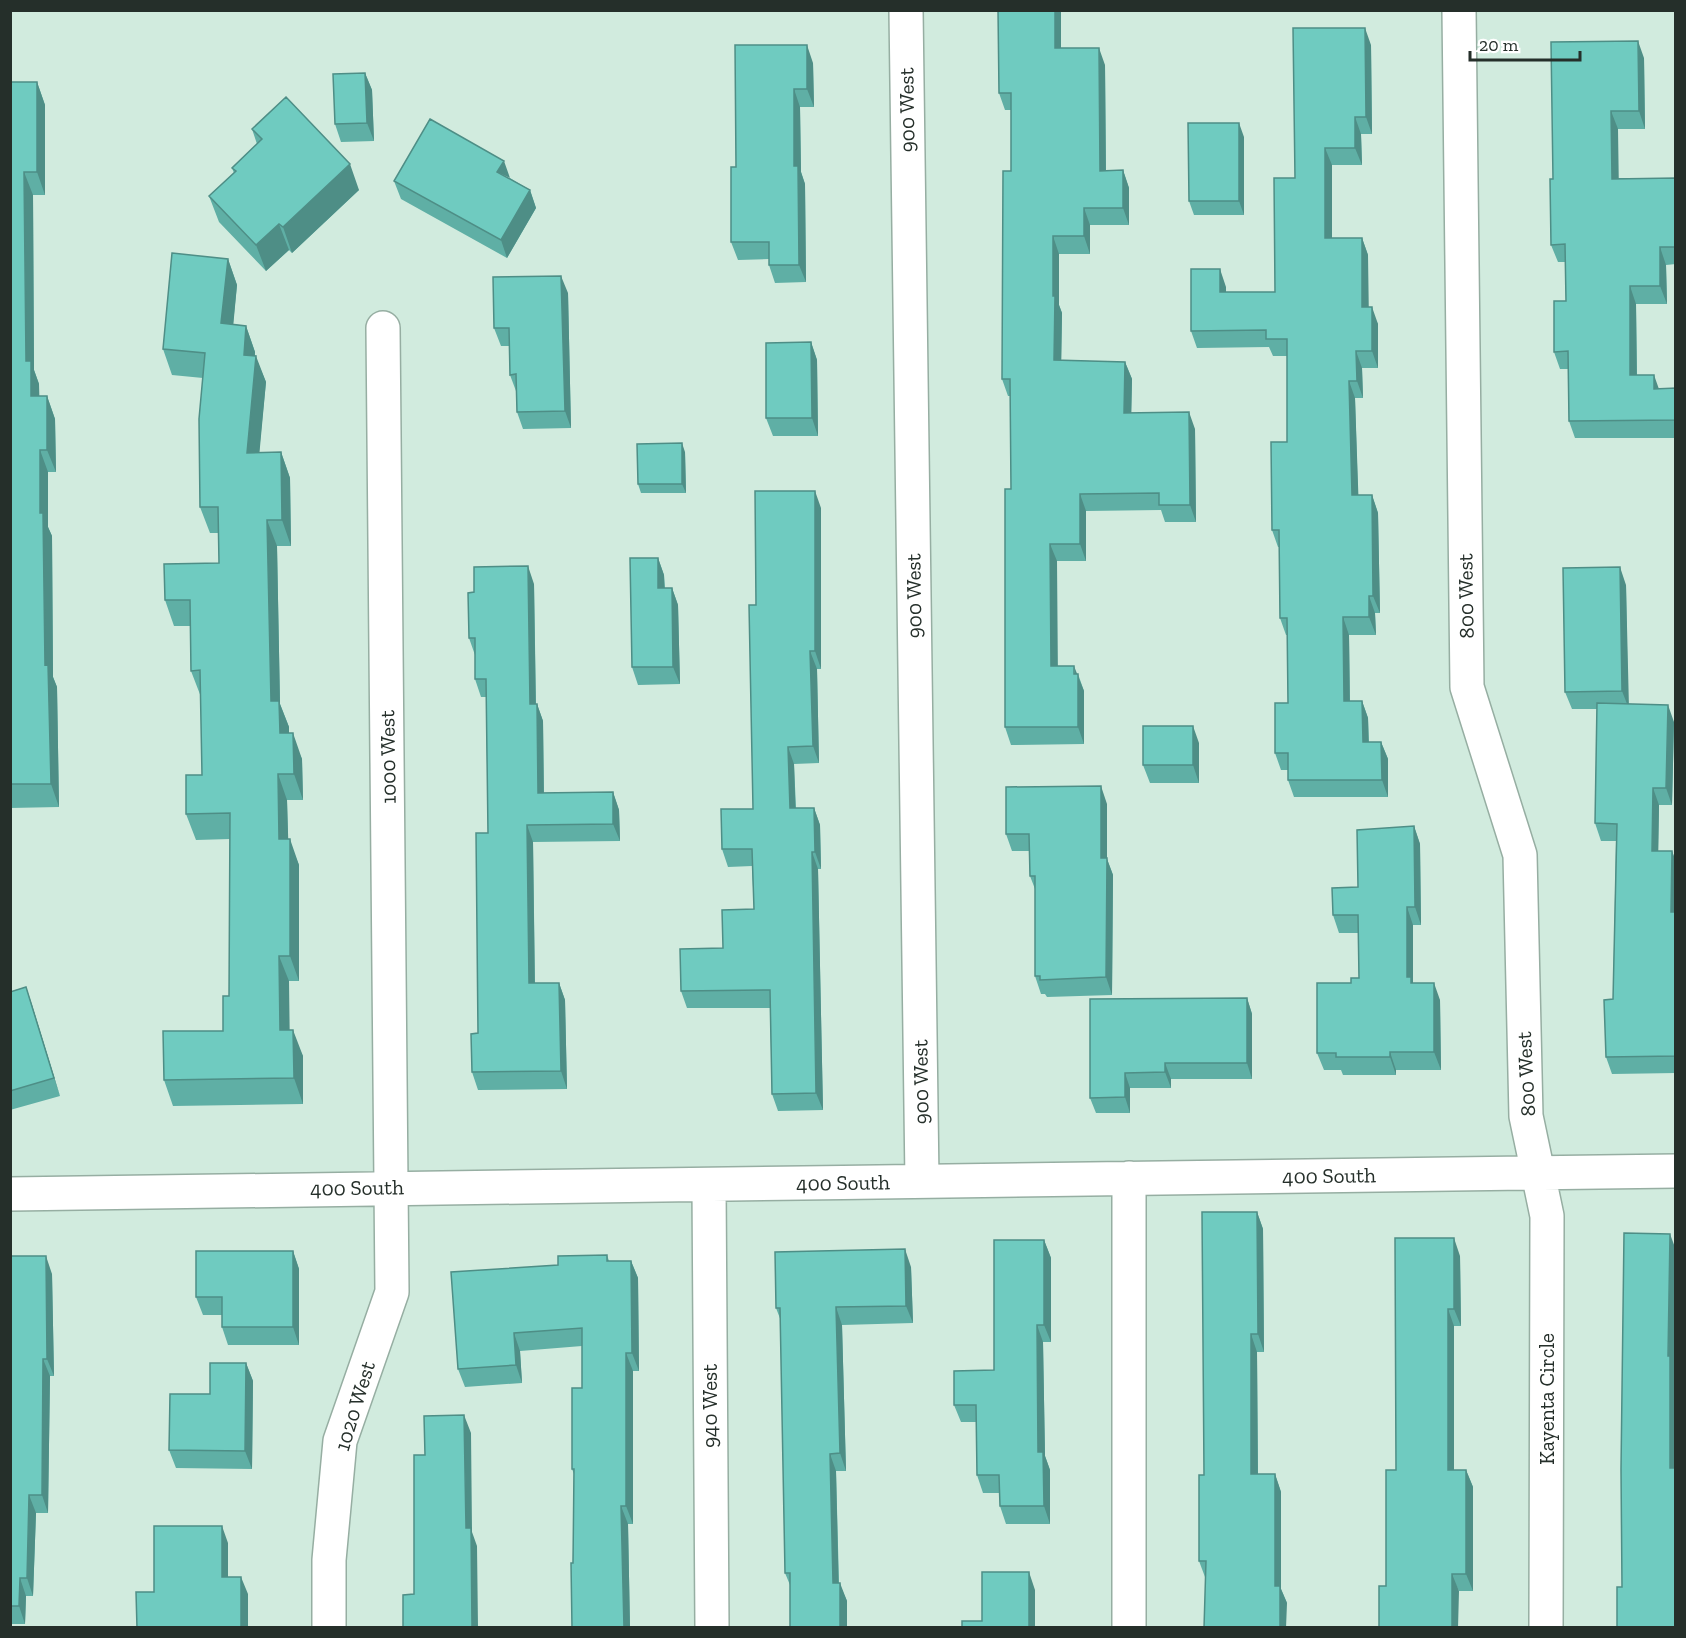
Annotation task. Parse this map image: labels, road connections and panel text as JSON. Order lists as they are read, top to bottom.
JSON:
{
  "streets": {
    "street": [
      "900 West",
      "800 West",
      "1000 West",
      "400 South",
      "Kayenta Circle",
      "1020 West",
      "940 West"
    ]
  },
  "crossings": [
    ["900 West", "400 South"],
    ["800 West", "400 South"],
    ["800 West", "Kayenta Circle"],
    ["1000 West", "400 South"],
    ["1000 West", "1020 West"],
    ["400 South", "Kayenta Circle"],
    ["400 South", "1020 West"],
    ["400 South", "940 West"]
  ],
  "scale_bar": "20 m"
}
